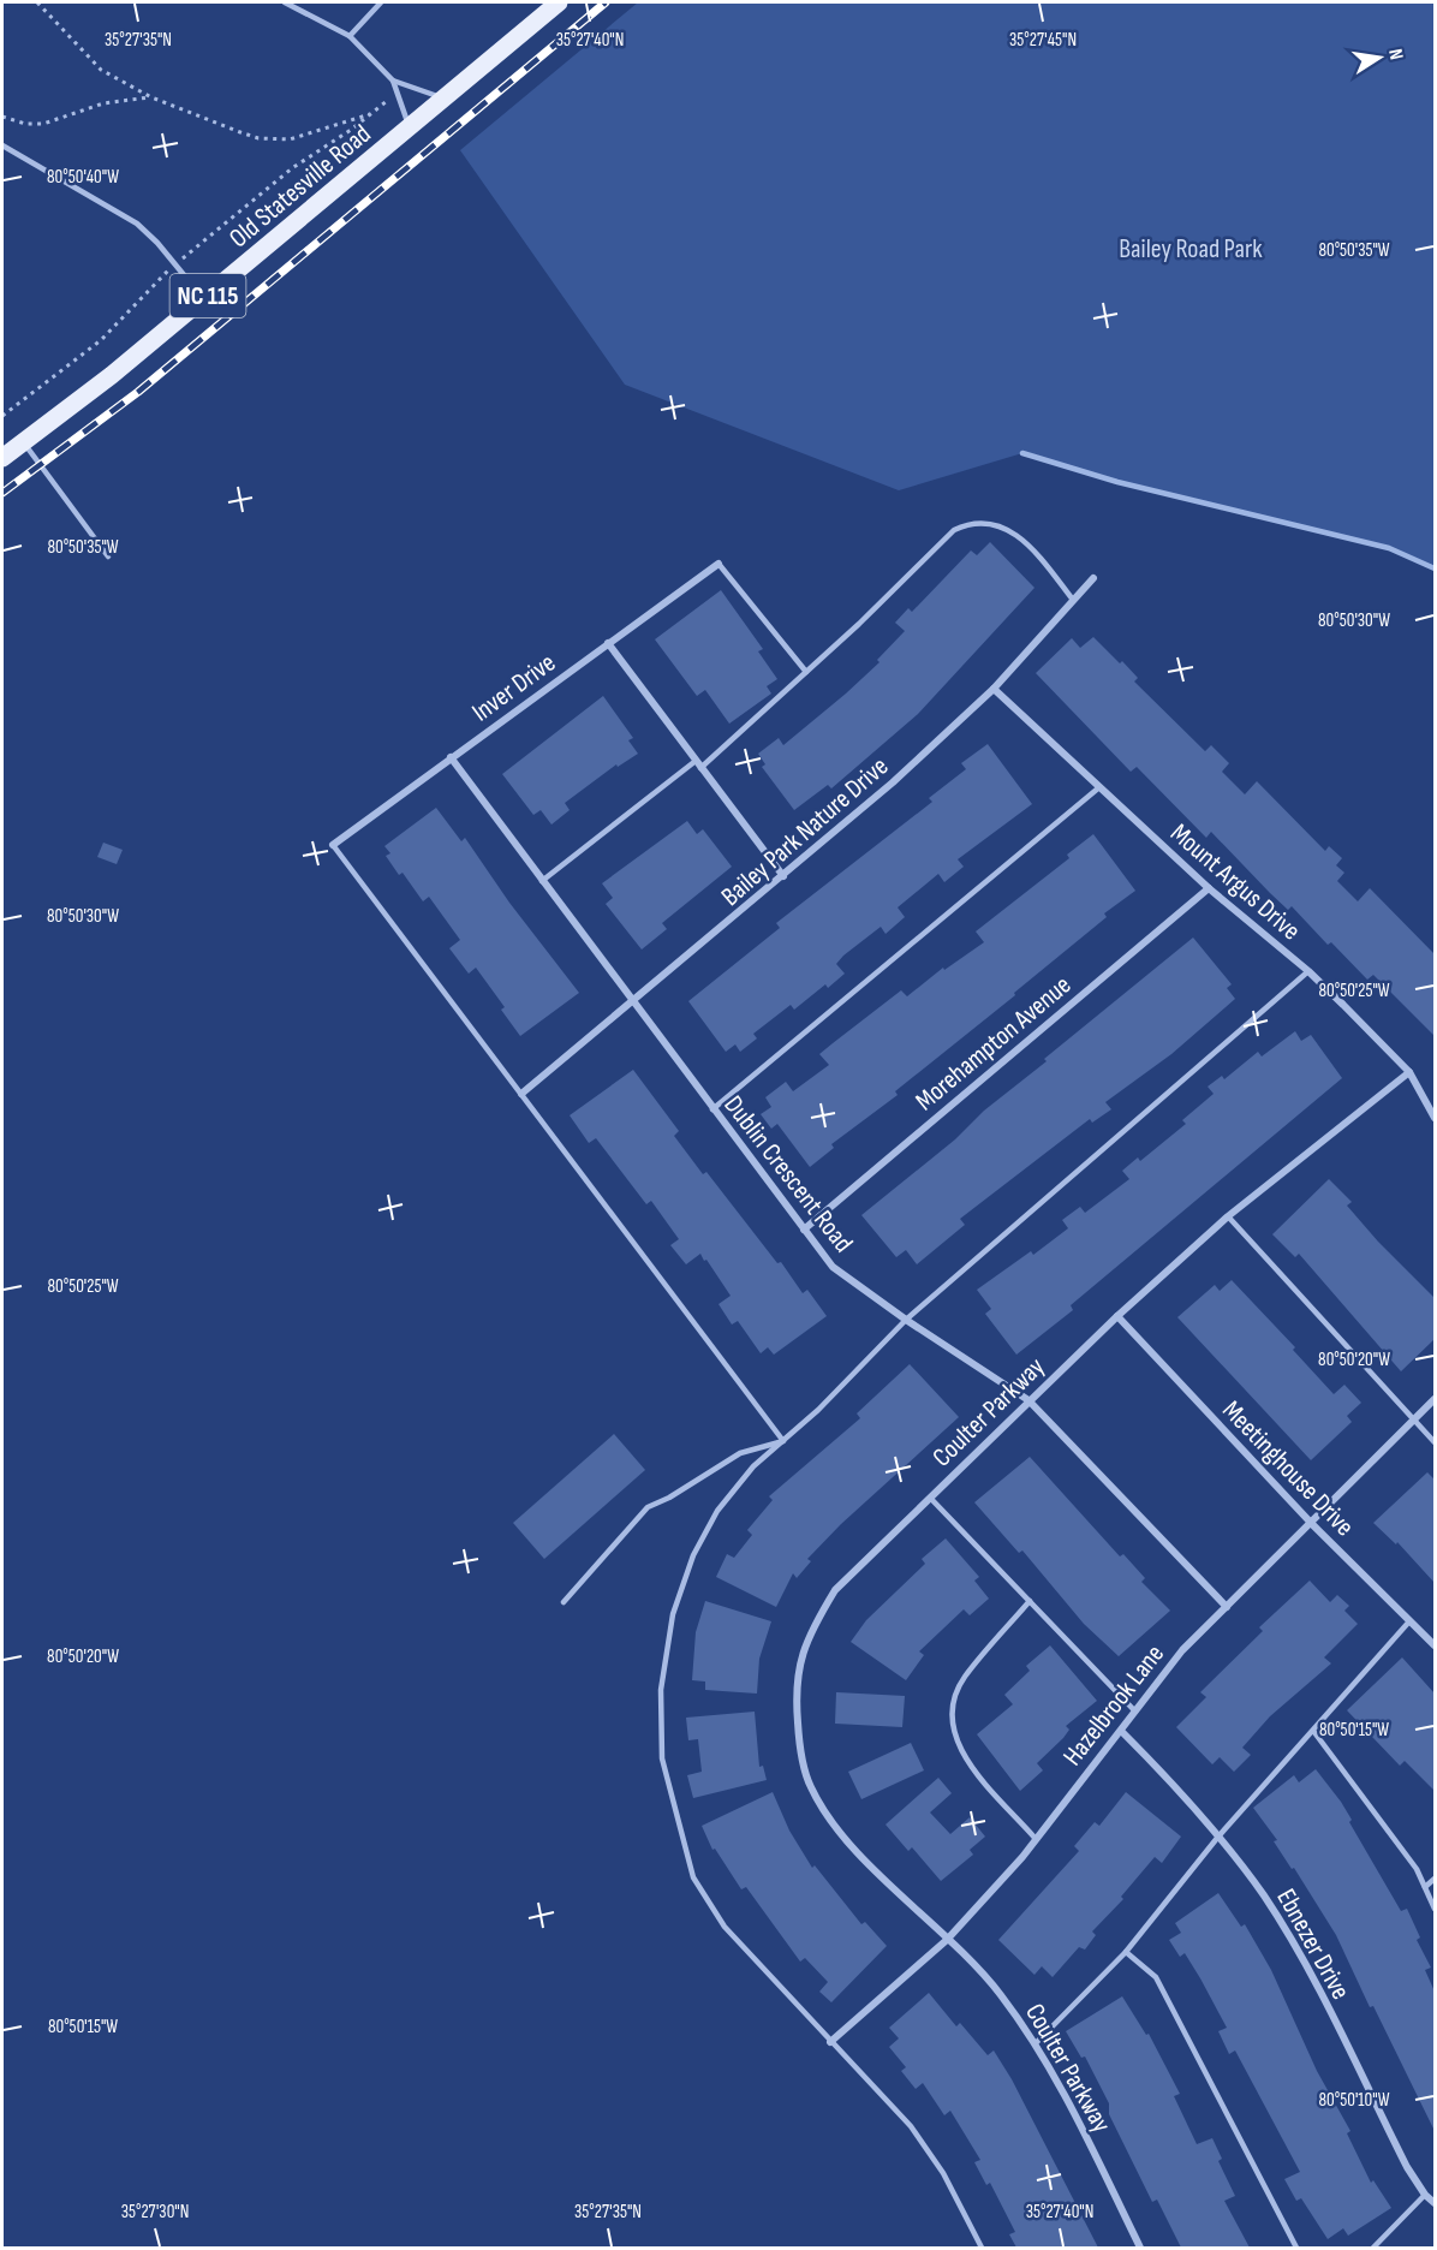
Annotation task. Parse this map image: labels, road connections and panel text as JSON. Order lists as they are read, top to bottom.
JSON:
{
  "streets": {
    "main road": ["Old Statesville Road", "NC 115"],
    "street": [
      "Inver Drive",
      "Bailey Park Nature Drive",
      "Mount Argus Drive",
      "Morehampton Avenue",
      "Dublin Crescent Road",
      "Coulter Parkway",
      "Meetinghouse Drive",
      "Hazelbrook Lane",
      "Ebnezer Drive"
    ]
  },
  "crossings": [
    ["Inver Drive", "Dublin Crescent Road"],
    ["Bailey Park Nature Drive", "Mount Argus Drive"],
    ["Bailey Park Nature Drive", "Dublin Crescent Road"],
    ["Mount Argus Drive", "Morehampton Avenue"],
    ["Mount Argus Drive", "Coulter Parkway"],
    ["Morehampton Avenue", "Dublin Crescent Road"],
    ["Dublin Crescent Road", "Coulter Parkway"],
    ["Dublin Crescent Road", "Hazelbrook Lane"],
    ["Coulter Parkway", "Meetinghouse Drive"],
    ["Coulter Parkway", "Hazelbrook Lane"],
    ["Meetinghouse Drive", "Hazelbrook Lane"],
    ["Hazelbrook Lane", "Ebnezer Drive"]
  ],
  "parks": ["Bailey Road Park"],
  "north": "right",
  "coordinates": [
    "35°27'35\"N",
    "35°27'40\"N",
    "35°27'45\"N",
    "80°50'40\"W",
    "80°50'35\"W",
    "80°50'30\"W",
    "80°50'25\"W",
    "80°50'20\"W",
    "80°50'15\"W",
    "80°50'10\"W",
    "35°27'30\"N"
  ]
}
